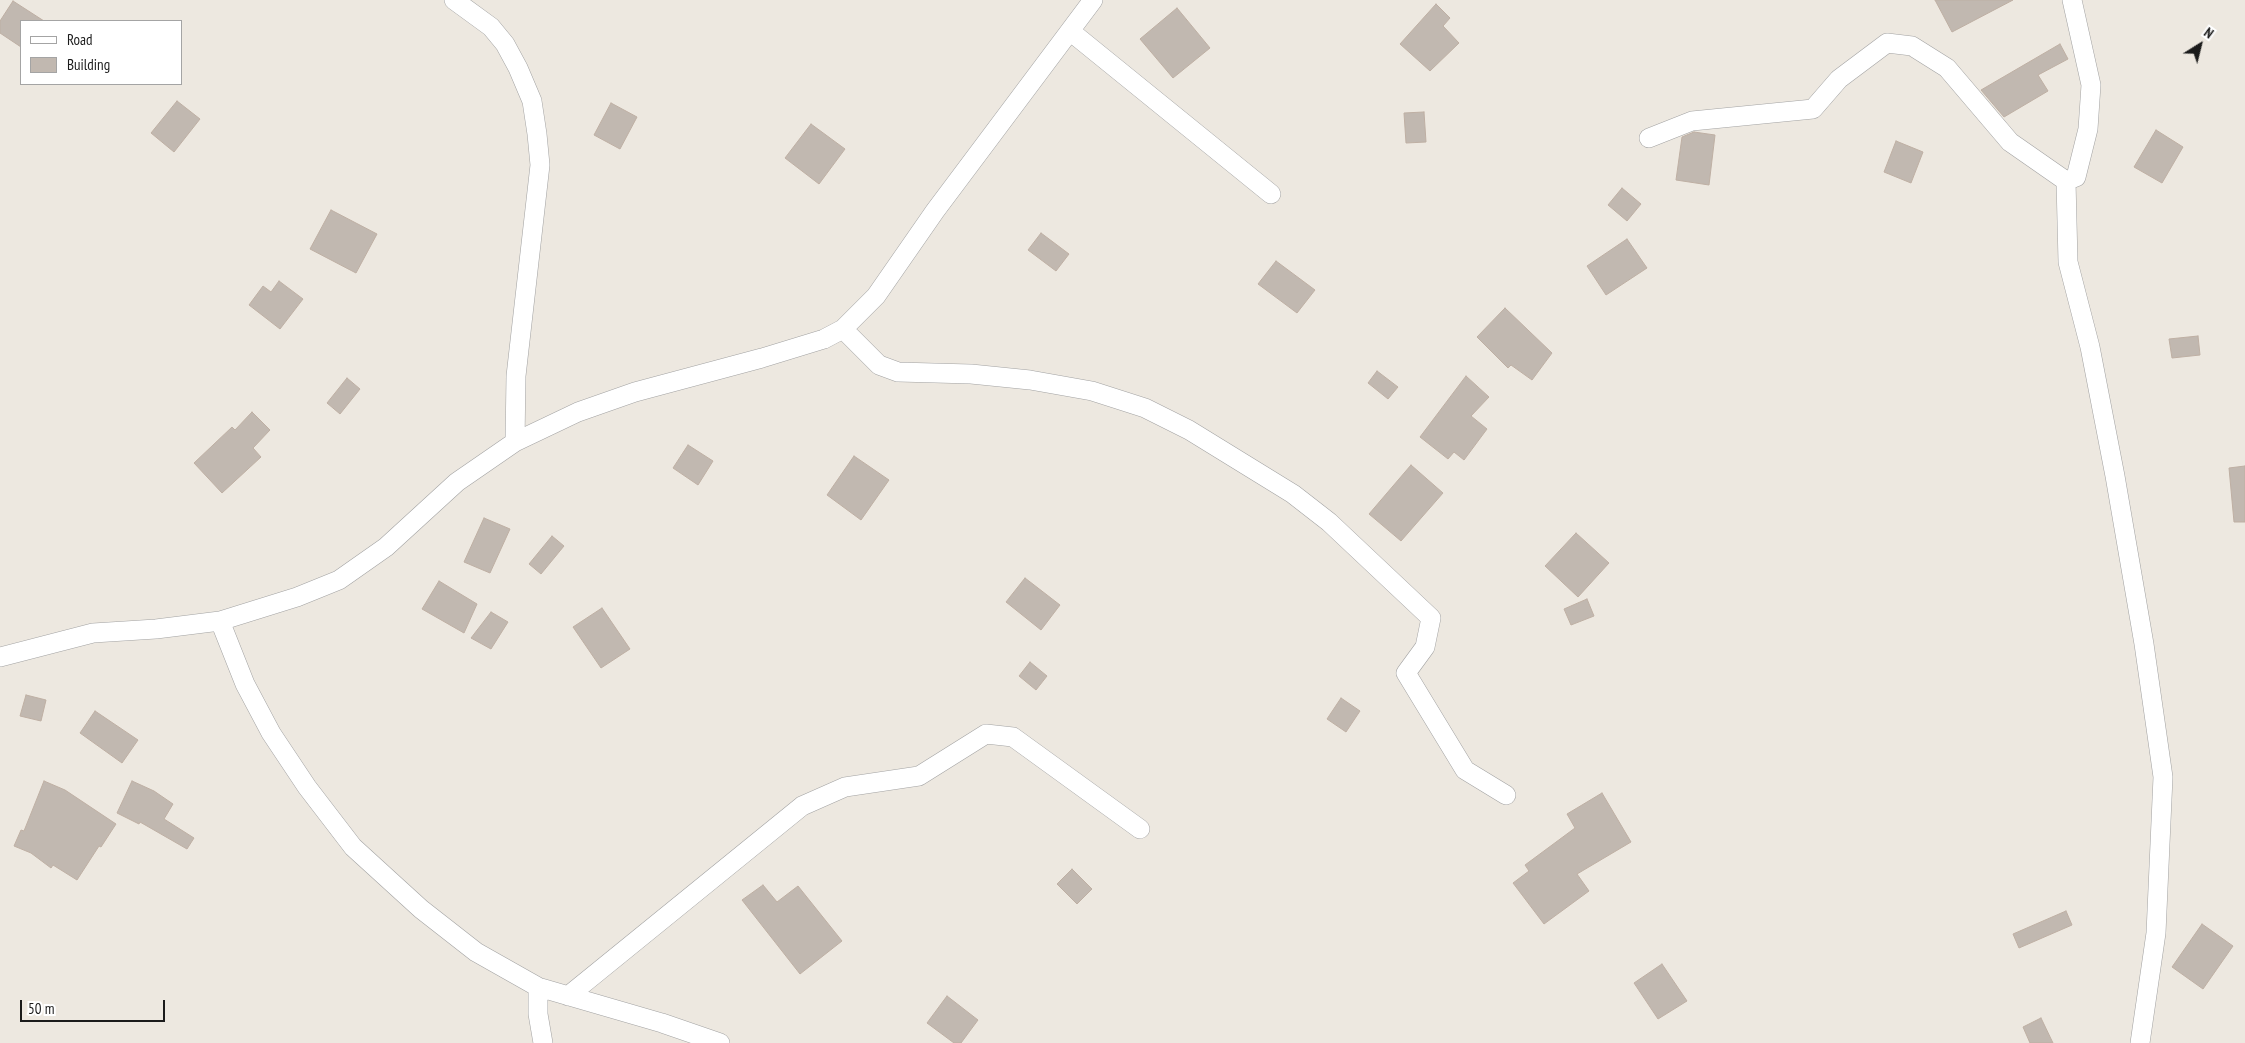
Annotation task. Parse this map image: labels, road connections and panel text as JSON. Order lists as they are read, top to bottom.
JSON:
{
  "legend": ["Road", "Building"],
  "scale_bar": "50 m",
  "north": "top right"
}
